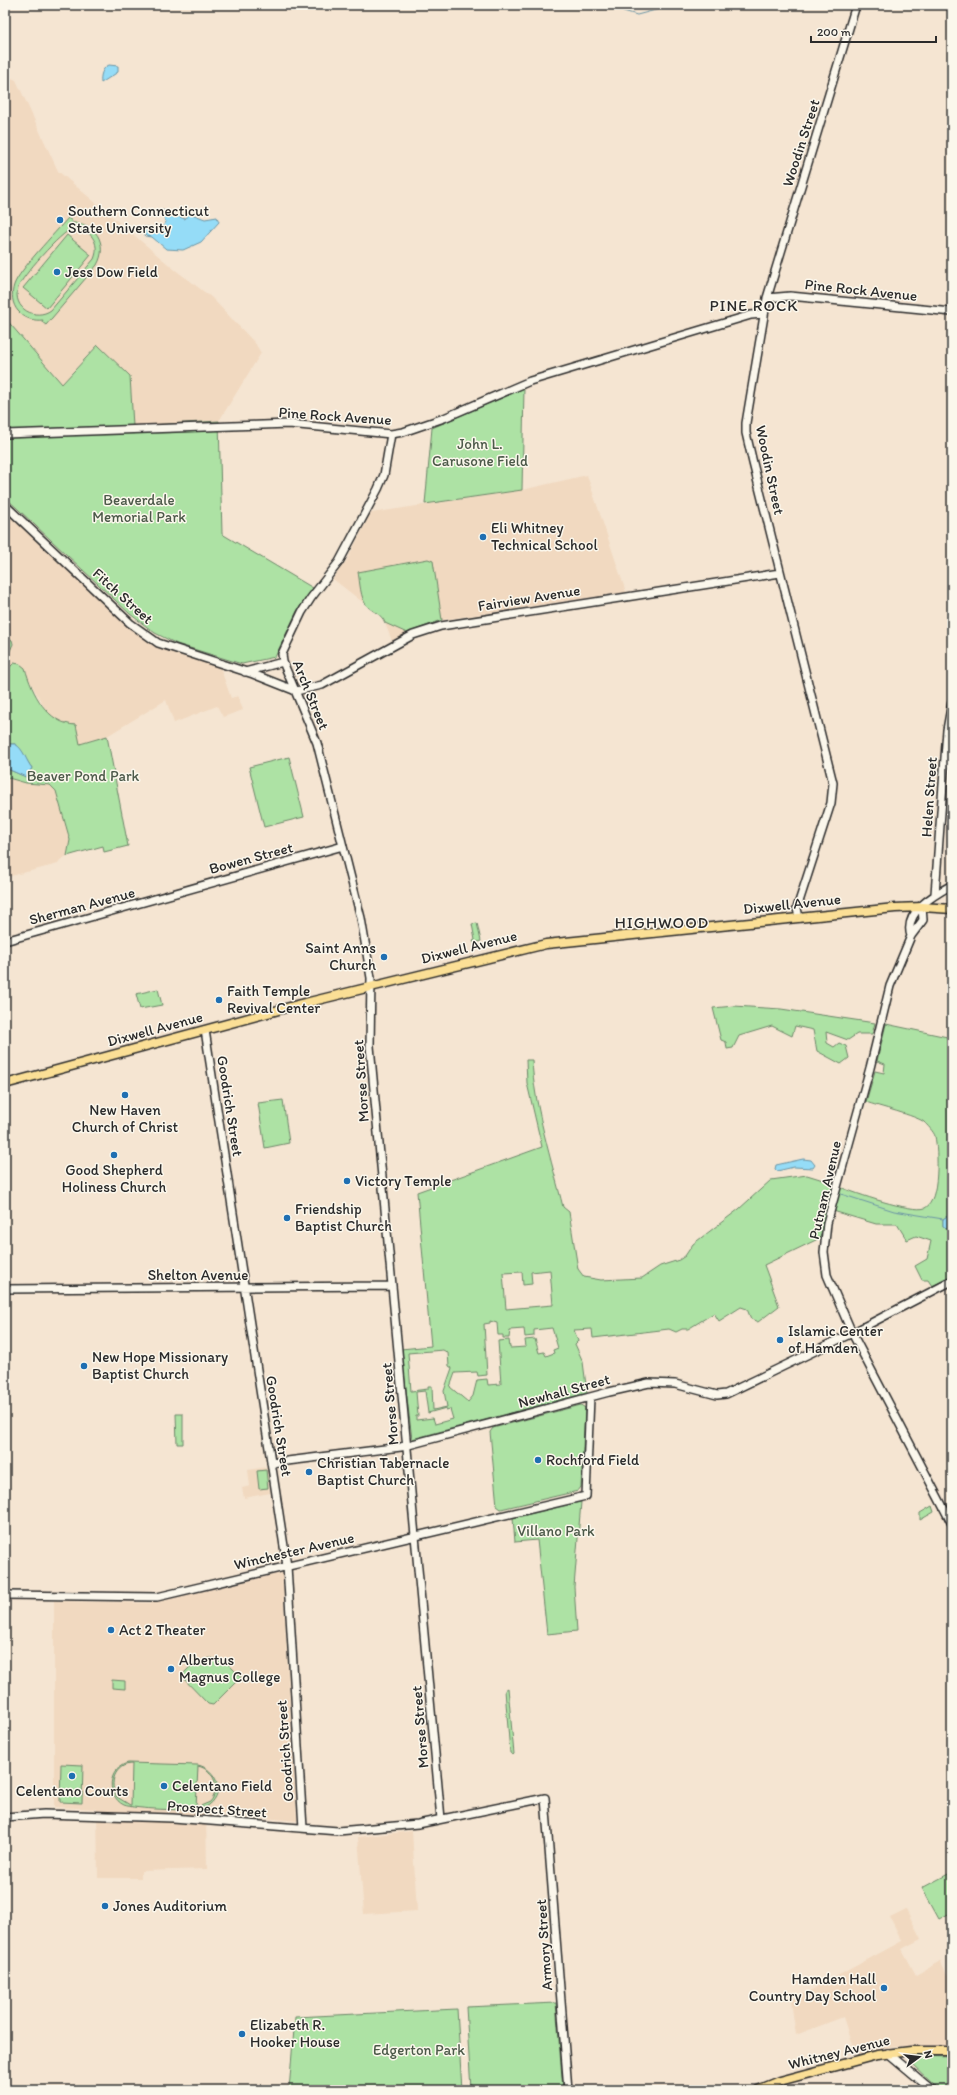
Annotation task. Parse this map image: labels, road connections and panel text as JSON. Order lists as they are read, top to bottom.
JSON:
{
  "streets": {
    "main road": [
      "Woodin Street",
      "Pine Rock Avenue",
      "Fitch Street",
      "Fairview Avenue",
      "Arch Street",
      "Helen Street",
      "Bowen Street",
      "Dixwell Avenue",
      "Sherman Avenue",
      "Morse Street",
      "Goodrich Street",
      "Putnam Avenue",
      "Shelton Avenue",
      "Newhall Street",
      "Winchester Avenue",
      "Prospect Street",
      "Armory Street",
      "Whitney Avenue"
    ]
  },
  "crossings": [
    ["Woodin Street", "Pine Rock Avenue"],
    ["Woodin Street", "Fairview Avenue"],
    ["Woodin Street", "Dixwell Avenue"],
    ["Pine Rock Avenue", "Arch Street"],
    ["Fitch Street", "Fairview Avenue"],
    ["Fitch Street", "Arch Street"],
    ["Fairview Avenue", "Arch Street"],
    ["Arch Street", "Bowen Street"],
    ["Arch Street", "Dixwell Avenue"],
    ["Arch Street", "Morse Street"],
    ["Bowen Street", "Sherman Avenue"],
    ["Dixwell Avenue", "Morse Street"],
    ["Dixwell Avenue", "Goodrich Street"],
    ["Dixwell Avenue", "Putnam Avenue"],
    ["Morse Street", "Shelton Avenue"],
    ["Morse Street", "Newhall Street"],
    ["Morse Street", "Winchester Avenue"],
    ["Morse Street", "Prospect Street"],
    ["Goodrich Street", "Shelton Avenue"],
    ["Goodrich Street", "Newhall Street"],
    ["Goodrich Street", "Winchester Avenue"],
    ["Goodrich Street", "Prospect Street"],
    ["Putnam Avenue", "Newhall Street"],
    ["Newhall Street", "Winchester Avenue"],
    ["Prospect Street", "Armory Street"]
  ],
  "districts": ["PINE ROCK", "HIGHWOOD"],
  "parks": [
    "John L. Carusone Field",
    "Beaverdale Memorial Park",
    "Beaver Pond Park",
    "Villano Park",
    "Edgerton Park"
  ],
  "places": [
    "Southern Connecticut State University",
    "Jess Dow Field",
    "Eli Whitney Technical School",
    "Saint Anns Church",
    "Faith Temple Revival Center",
    "New Haven Church of Christ",
    "Good Shepherd Holiness Church",
    "Victory Temple",
    "Friendship Baptist Church",
    "Islamic Center of Hamden",
    "New Hope Missionary Baptist Church",
    "Rochford Field",
    "Christian Tabernacle Baptist Church",
    "Act 2 Theater",
    "Albertus Magnus College",
    "Celentano Courts",
    "Celentano Field",
    "Jones Auditorium",
    "Hamden Hall Country Day School",
    "Elizabeth R. Hooker House"
  ],
  "scale_bar": "200 m",
  "north": "right"
}
